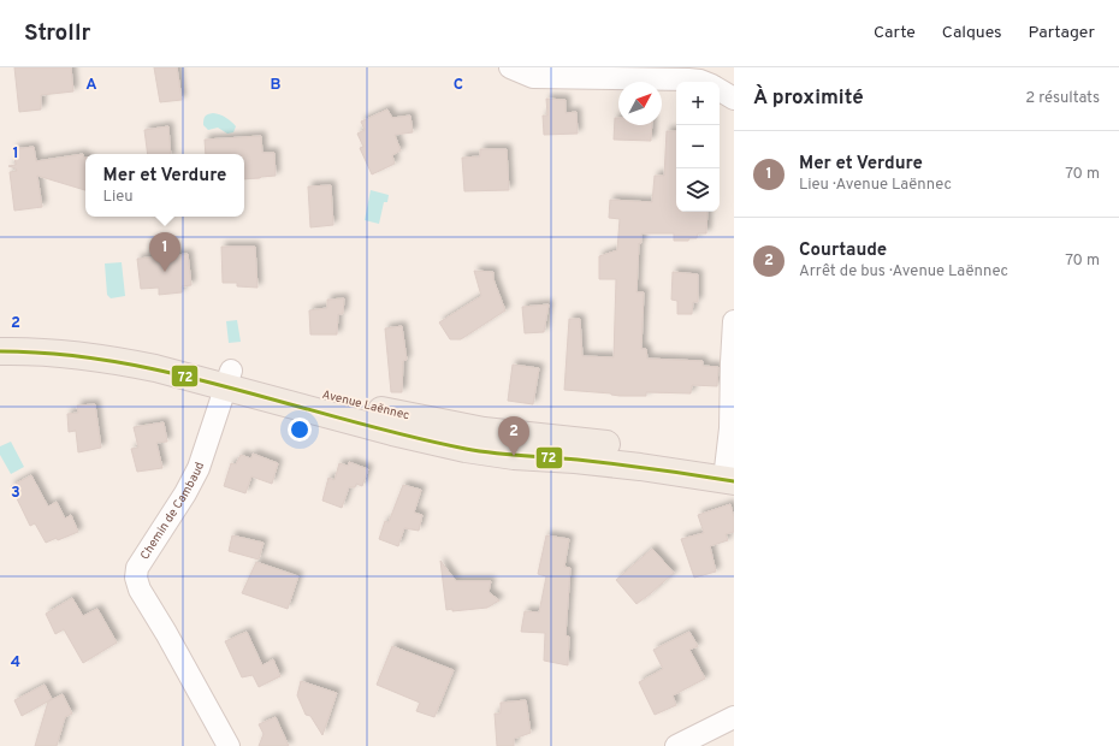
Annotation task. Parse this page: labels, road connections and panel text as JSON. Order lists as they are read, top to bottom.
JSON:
{
  "streets": {
    "main road": ["Avenue Laënnec"],
    "street": ["Chemin de Cambaud"]
  },
  "crossings": [
    ["Avenue Laënnec", "Chemin de Cambaud"]
  ],
  "lines": ["transit line 72"],
  "north": "top right",
  "page": {
    "header": "Strollr",
    "nav": ["Carte", "Calques", "Partager"],
    "heading": ["À proximité", "2 résultats"],
    "map_buttons": ["+", "−"],
    "list": [
      {
        "mark": "1",
        "name": "Mer et Verdure",
        "note": "Lieu · Avenue Laënnec",
        "value": "70 m"
      },
      {
        "mark": "2",
        "name": "Courtaude",
        "note": "Arrêt de bus · Avenue Laënnec",
        "value": "70 m"
      }
    ],
    "popup": ["Mer et Verdure", "Lieu"],
    "pins": ["1", "2"]
  },
  "grid": {
    "columns": ["A", "B", "C"],
    "rows": [
      "1",
      "2",
      "3",
      "4"
    ]
  }
}
